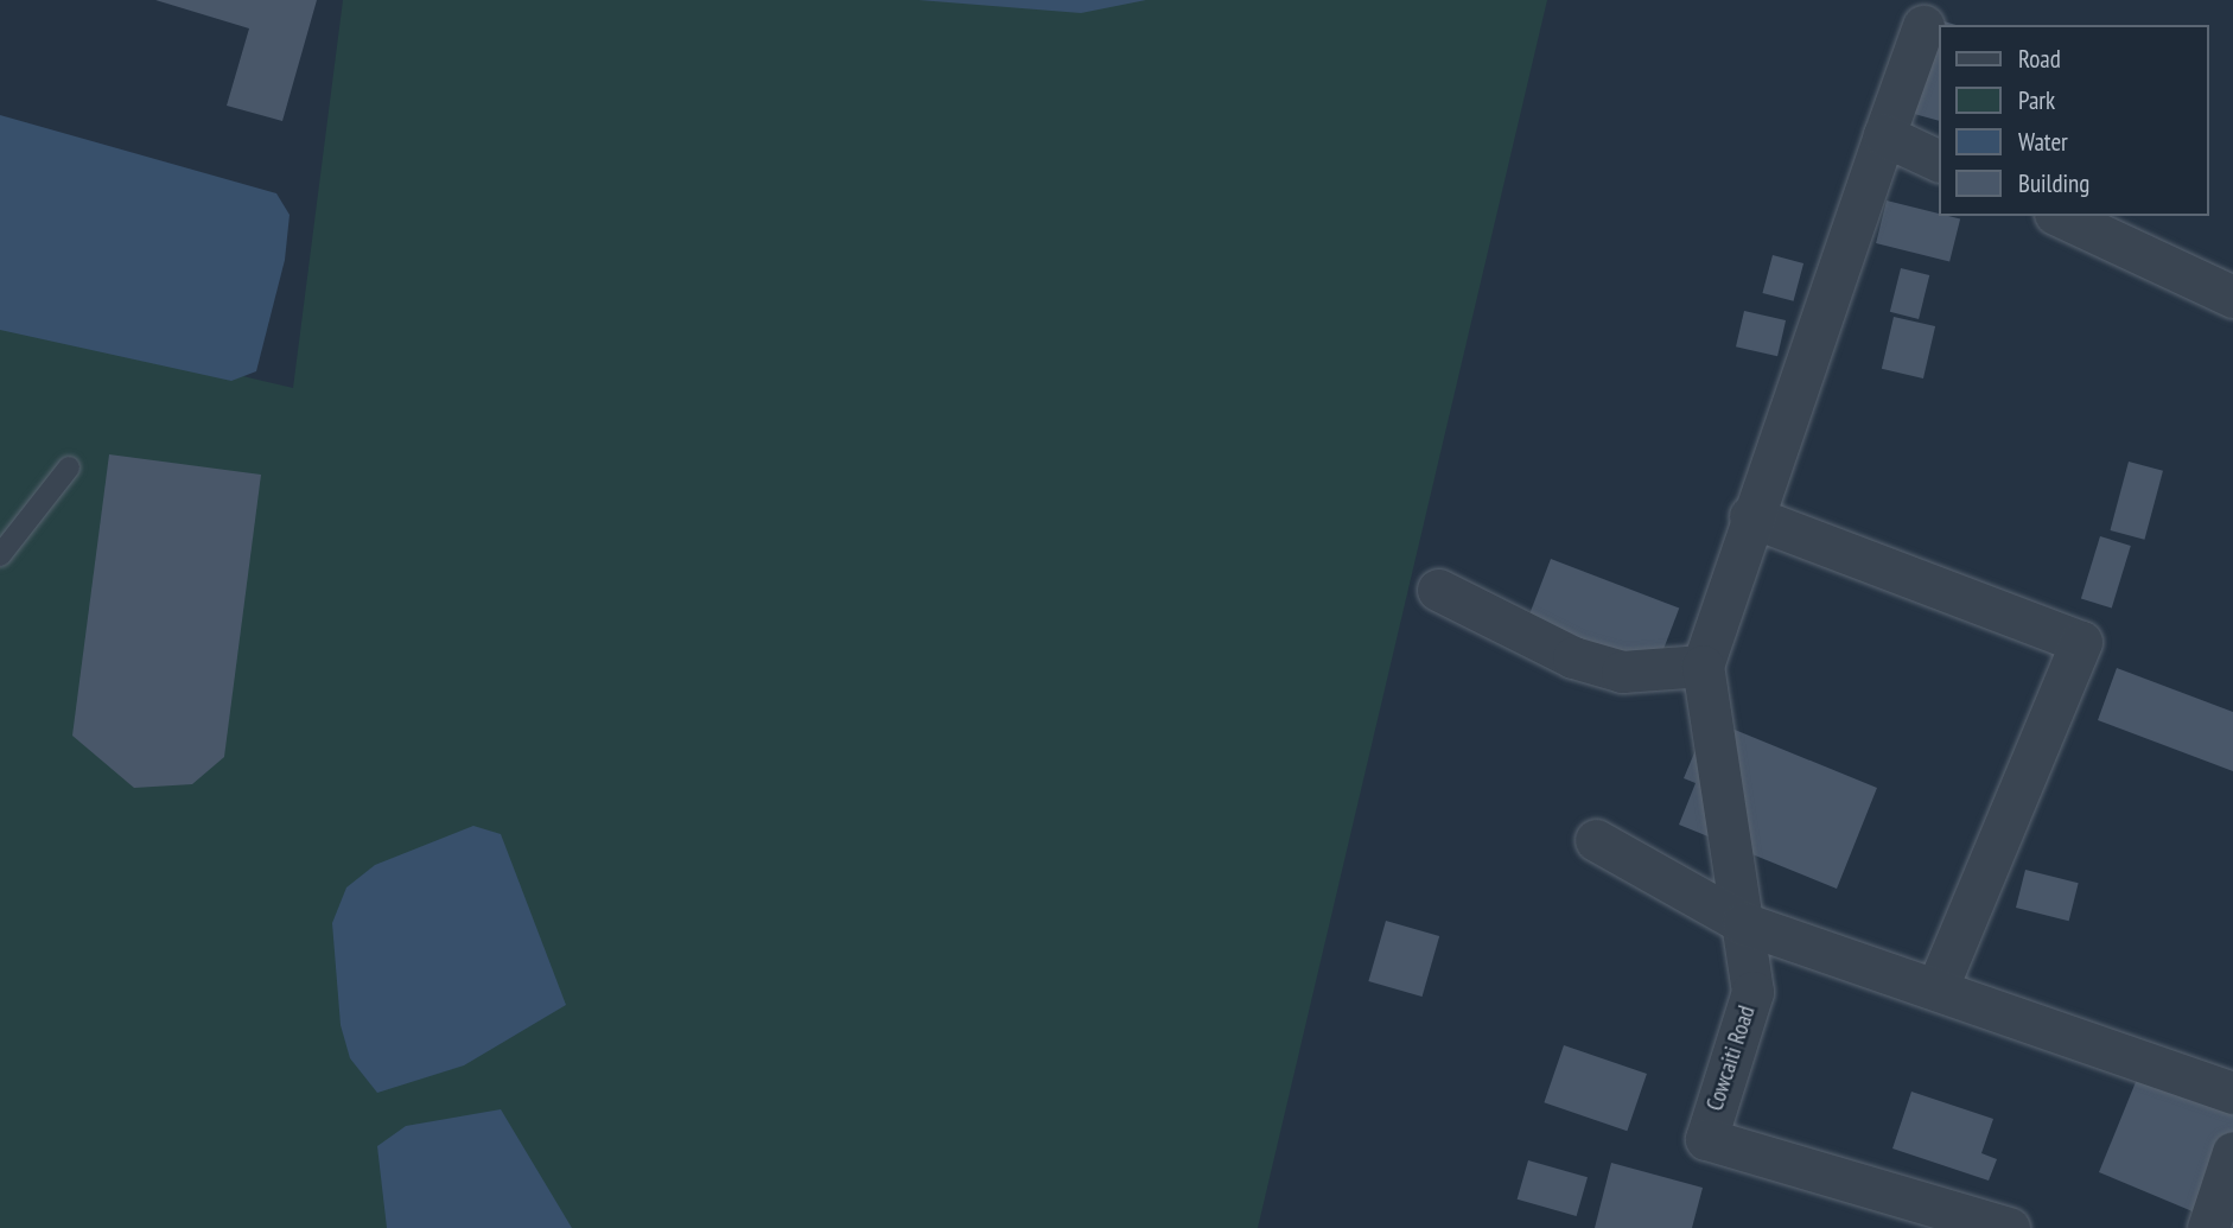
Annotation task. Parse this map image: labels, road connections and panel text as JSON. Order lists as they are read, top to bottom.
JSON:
{
  "streets": {
    "street": ["Cowcaiti Road"]
  },
  "legend": [
    "Road",
    "Park",
    "Water",
    "Building"
  ]
}
